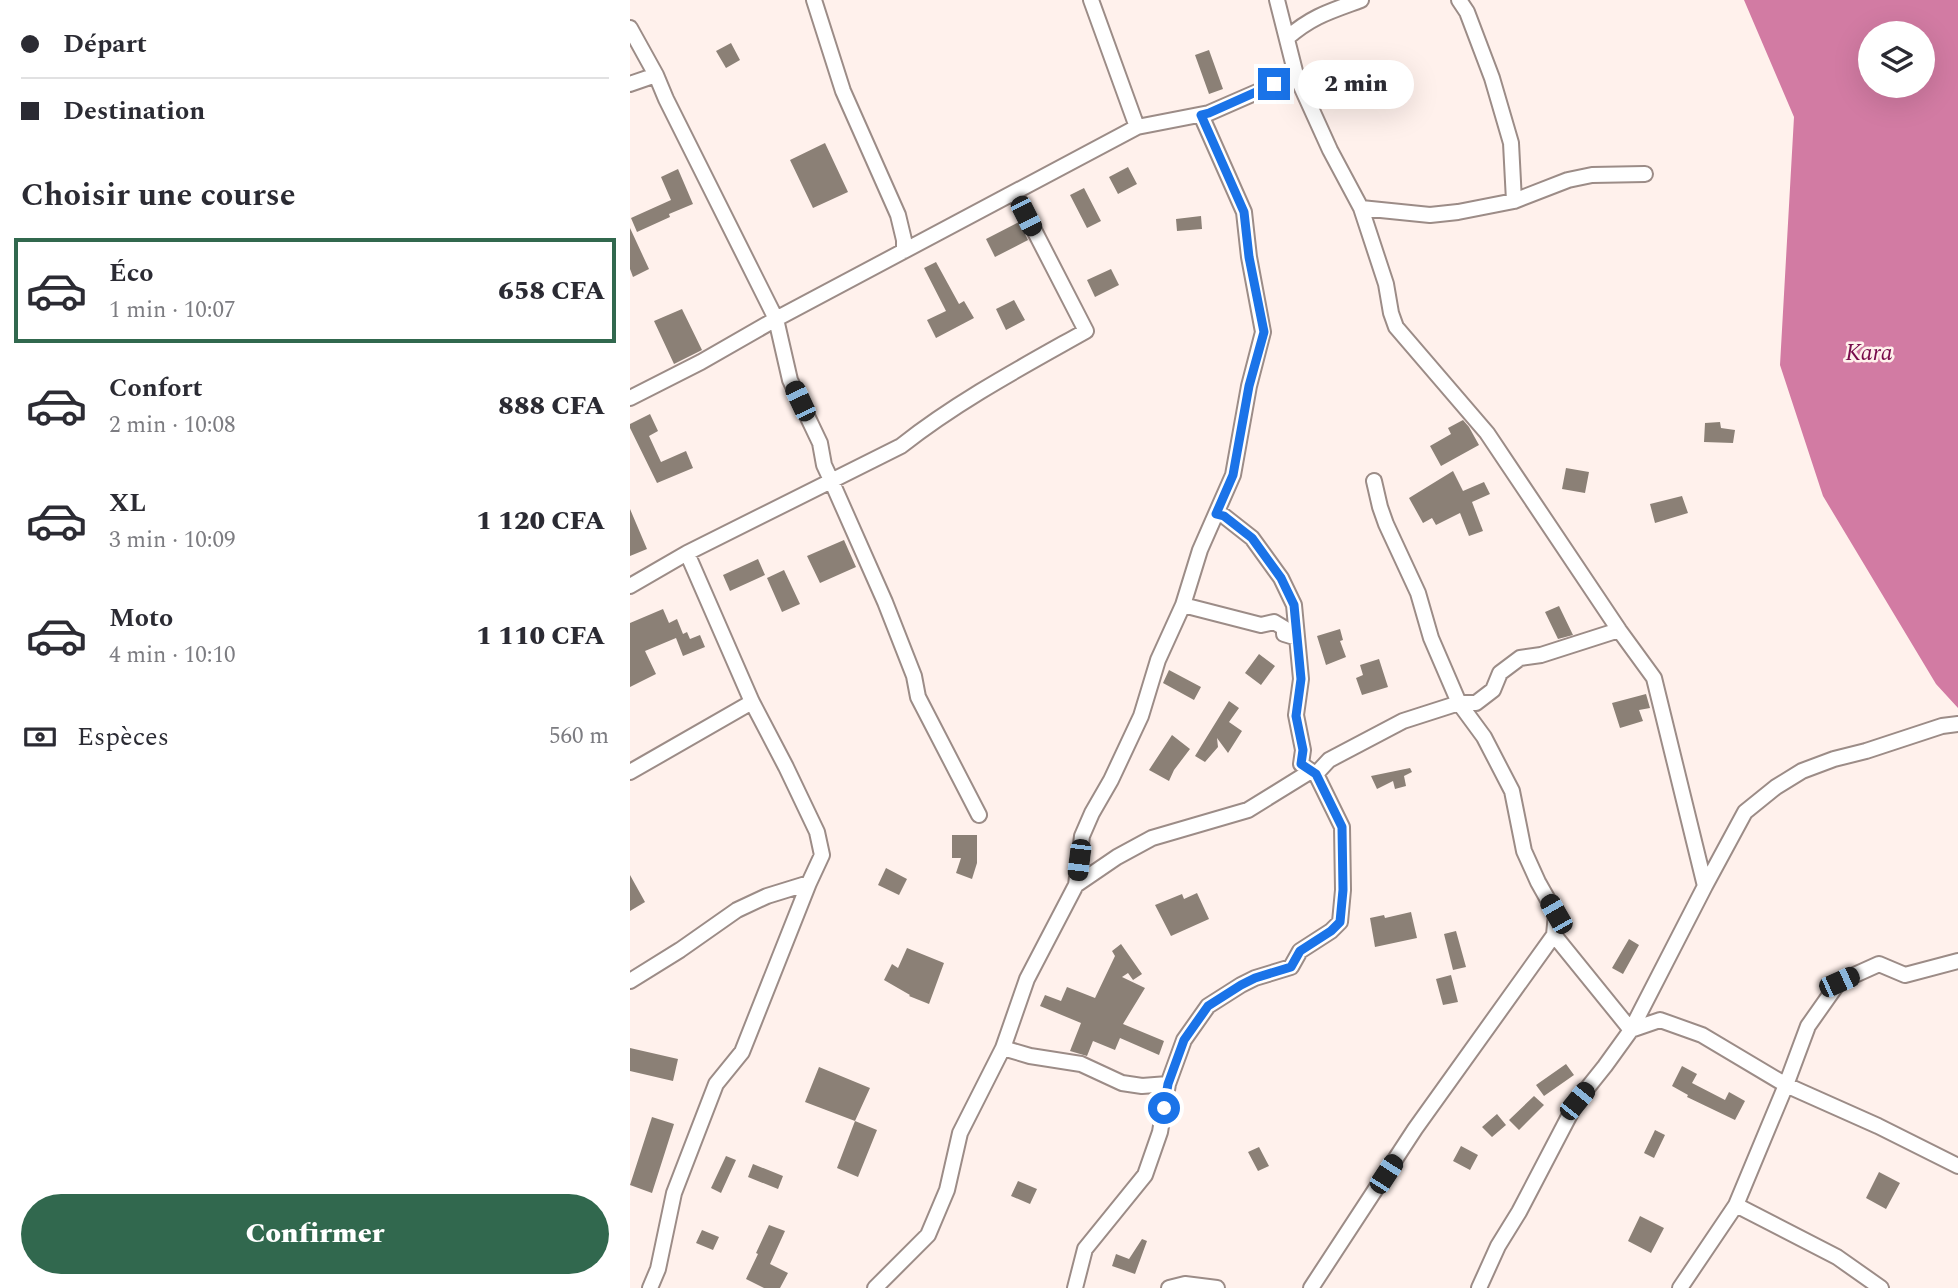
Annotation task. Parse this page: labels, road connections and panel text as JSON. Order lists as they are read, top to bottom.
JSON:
{
  "water": ["Kara"],
  "page": {
    "banner": ["Départ", "Destination"],
    "bubble": "2 min",
    "heading": "Choisir une course",
    "list": [
      {
        "name": "Éco",
        "note": "1 min · 10:07",
        "value": "658 CFA"
      },
      {
        "name": "Confort",
        "note": "2 min · 10:08",
        "value": "888 CFA"
      },
      {
        "name": "XL",
        "note": "3 min · 10:09",
        "value": "1 120 CFA"
      },
      {
        "name": "Moto",
        "note": "4 min · 10:10",
        "value": "1 110 CFA"
      }
    ],
    "pay": ["Espèces", "560 m"],
    "buttons": "Confirmer"
  }
}
